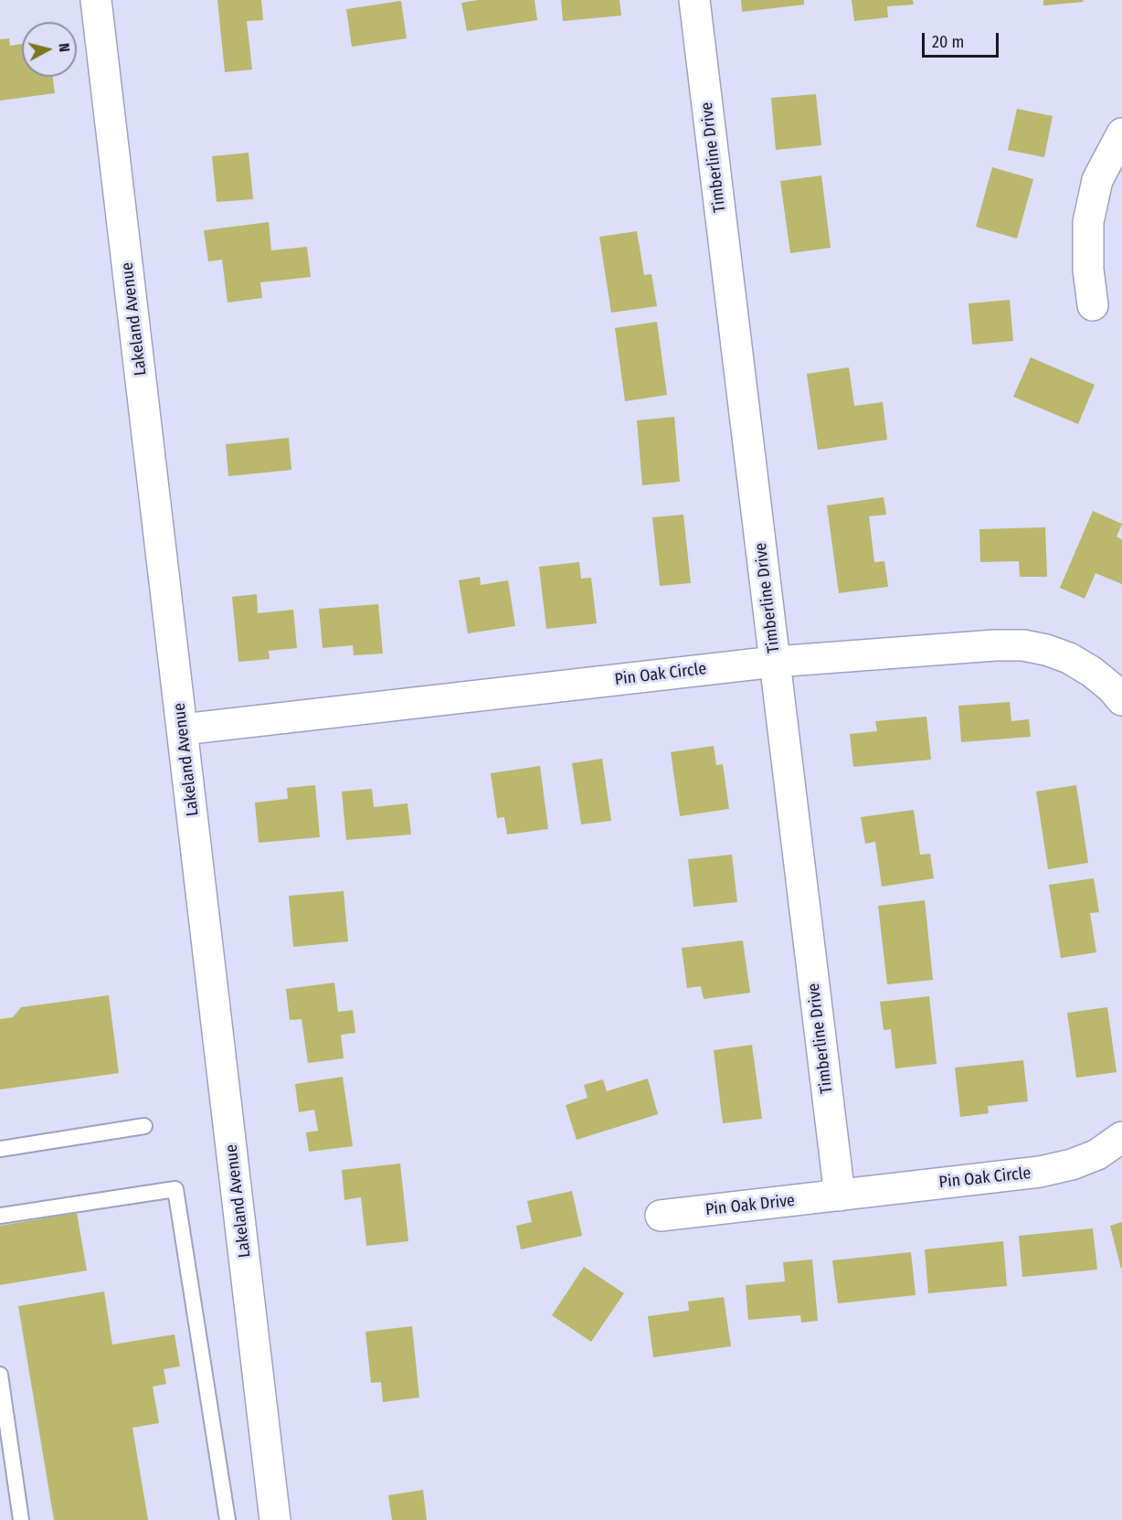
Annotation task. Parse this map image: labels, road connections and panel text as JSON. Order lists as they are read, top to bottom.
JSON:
{
  "streets": {
    "street": [
      "Timberline Drive",
      "Lakeland Avenue",
      "Pin Oak Circle",
      "Pin Oak Drive"
    ]
  },
  "crossings": [
    ["Timberline Drive", "Pin Oak Circle"],
    ["Timberline Drive", "Pin Oak Drive"],
    ["Lakeland Avenue", "Pin Oak Circle"],
    ["Pin Oak Circle", "Pin Oak Drive"]
  ],
  "scale_bar": "20 m",
  "north": "right"
}
